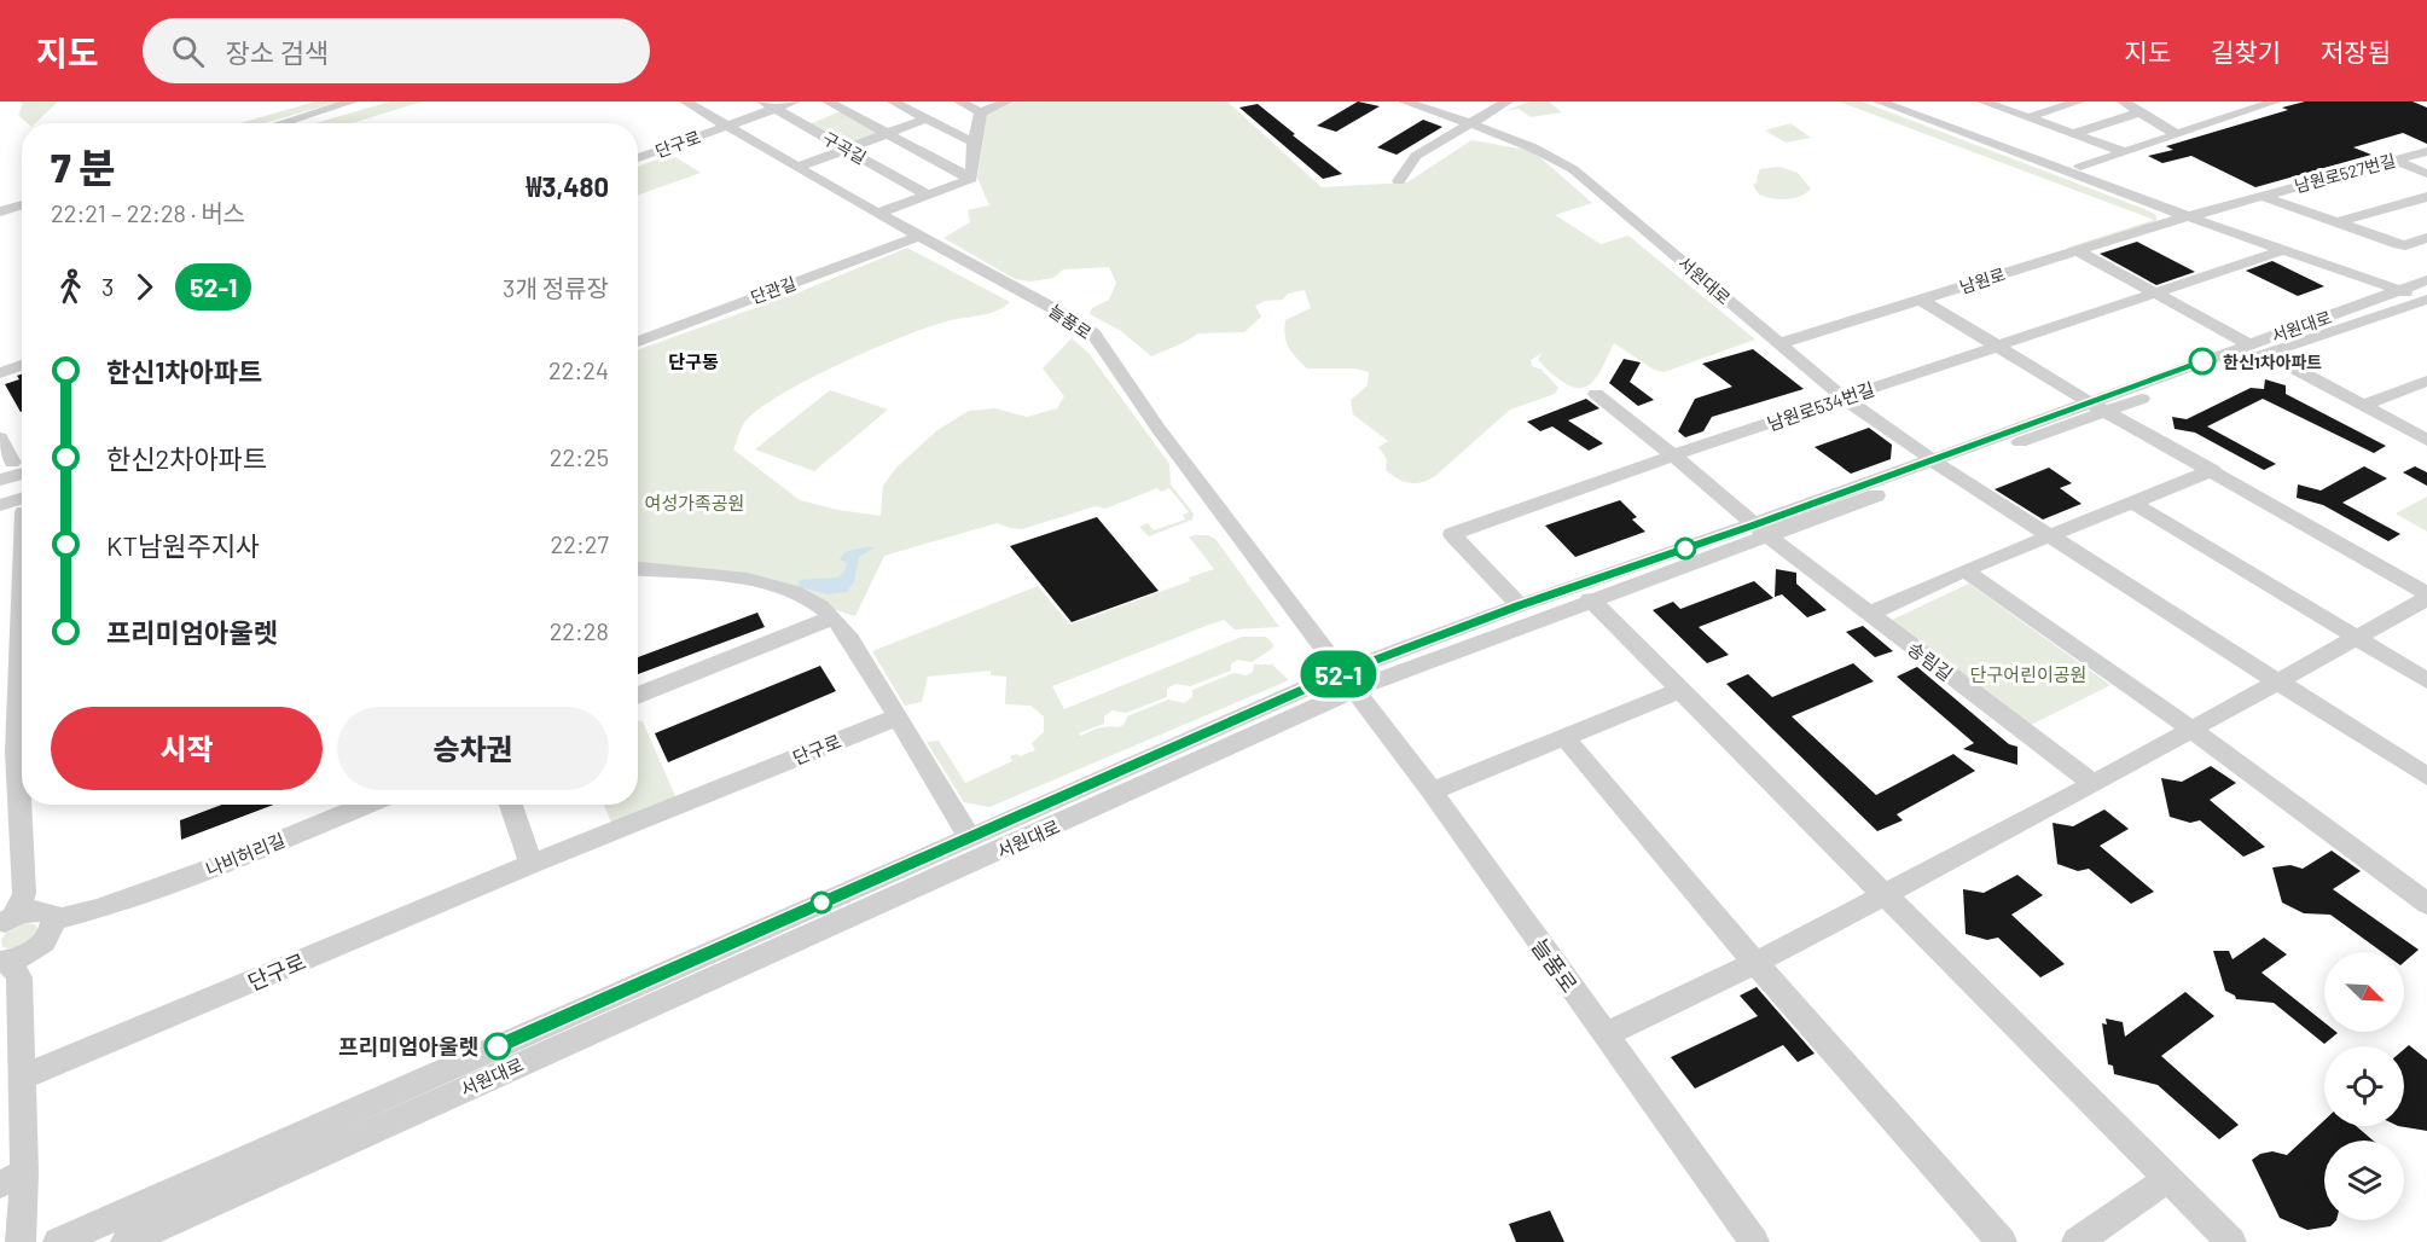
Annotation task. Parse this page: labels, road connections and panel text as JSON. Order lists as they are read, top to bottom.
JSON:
{
  "streets": {
    "street": [
      "단구로",
      "구곡길",
      "남원로527번길",
      "서원대로",
      "남원로",
      "단관길",
      "늘품로",
      "남원로534번길",
      "송림길",
      "나비허리길"
    ]
  },
  "crossings": [
    ["단구로", "구곡길"],
    ["단구로", "서원대로"],
    ["단구로", "늘품로"],
    ["남원로527번길", "남원로"],
    ["서원대로", "남원로"],
    ["서원대로", "늘품로"],
    ["서원대로", "남원로534번길"],
    ["서원대로", "송림길"],
    ["단관길", "늘품로"],
    ["남원로534번길", "송림길"]
  ],
  "districts": ["단구동"],
  "parks": ["여성가족공원", "단구어린이공원"],
  "places": ["한신1차아파트", "프리미엄아울렛"],
  "lines": ["bus line 52-1"],
  "north": "bottom right",
  "page": {
    "header": "지도",
    "search": "장소 검색",
    "nav": ["지도", "길찾기", "저장됨"],
    "on_map": "52-1",
    "heading": ["7 분", "22:21 – 22:28 · 버스", "₩3,480"],
    "legs": ["3", "52-1", "3개 정류장"],
    "list": [
      {
        "name": "한신1차아파트",
        "value": "22:24"
      },
      {
        "name": "한신2차아파트",
        "value": "22:25"
      },
      {
        "name": "KT남원주지사",
        "value": "22:27"
      },
      {
        "name": "프리미엄아울렛",
        "value": "22:28"
      }
    ],
    "buttons": ["시작", "승차권"]
  }
}
